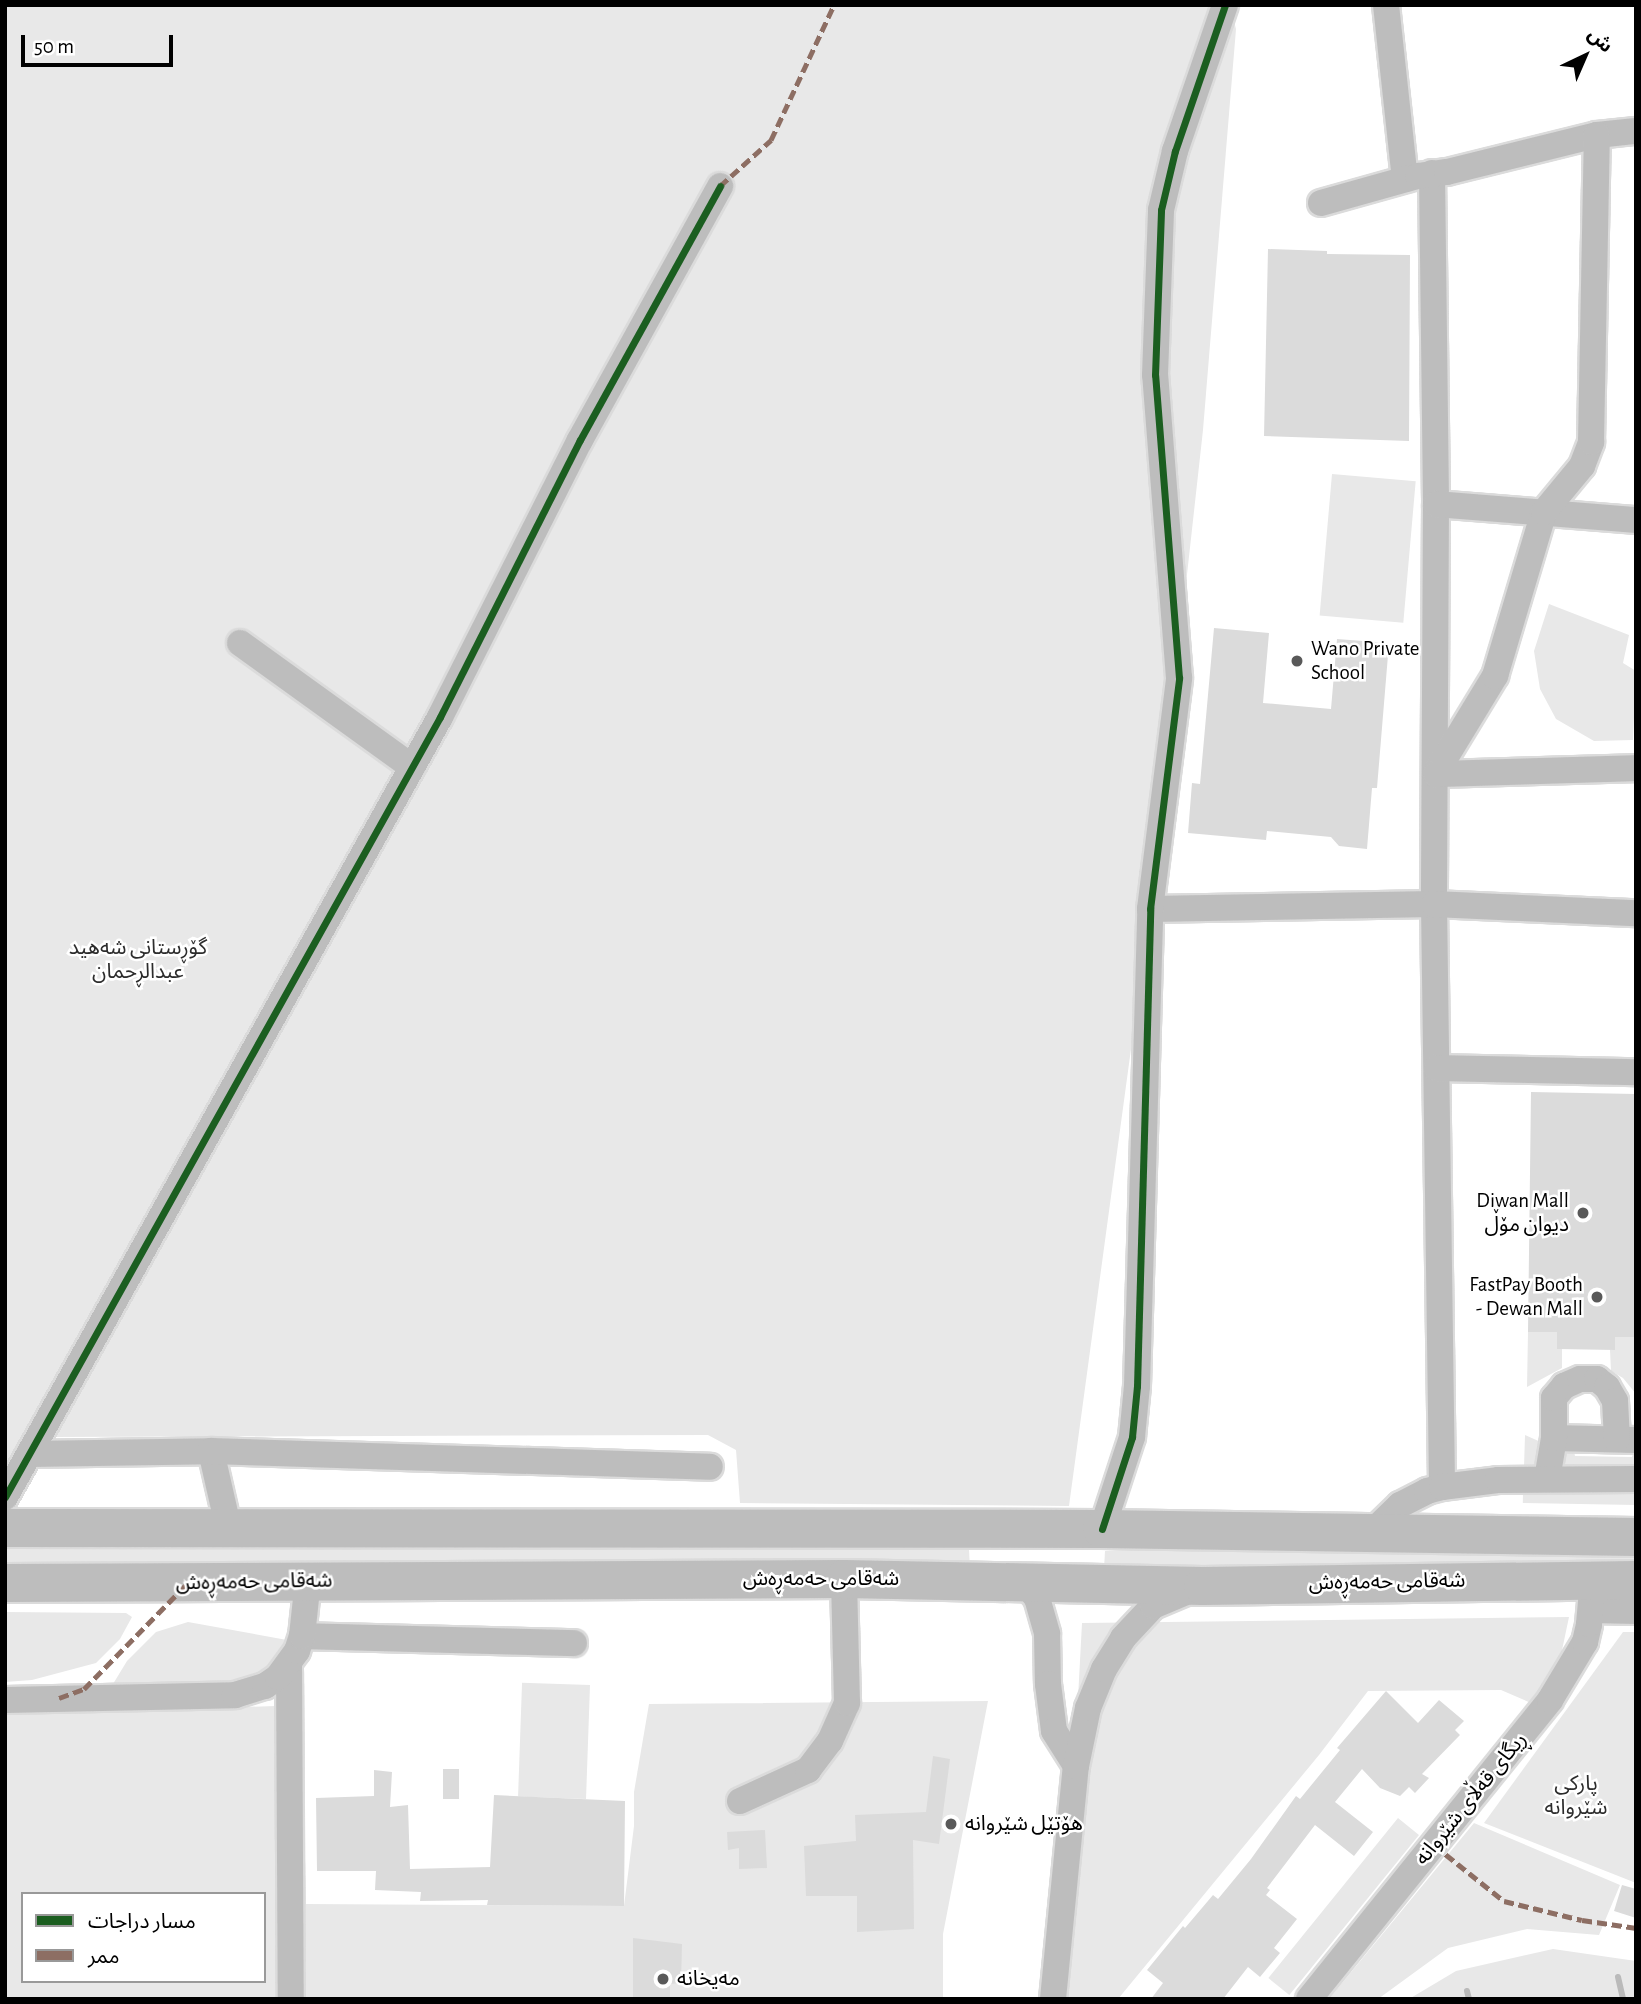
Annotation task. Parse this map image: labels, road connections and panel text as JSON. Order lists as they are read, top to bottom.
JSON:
{
  "streets": {
    "highway": ["شەقامی حەمەڕەش"],
    "street": ["ڕیگای قەڵای شێروانە"]
  },
  "crossings": [
    ["شەقامی حەمەڕەش", "ڕیگای قەڵای شێروانە"]
  ],
  "parks": ["گۆڕستانی شەهید عبدالڕحمان", "پارکی شێروانە"],
  "places": [
    "Wano Private School",
    "Diwan Mall دیوان مۆڵ",
    "FastPay Booth - Dewan Mall",
    "هۆتێل شێروانە",
    "مەیخانە"
  ],
  "legend": ["مسار دراجات", "ممر"],
  "scale_bar": "50 m",
  "north": "top right"
}
